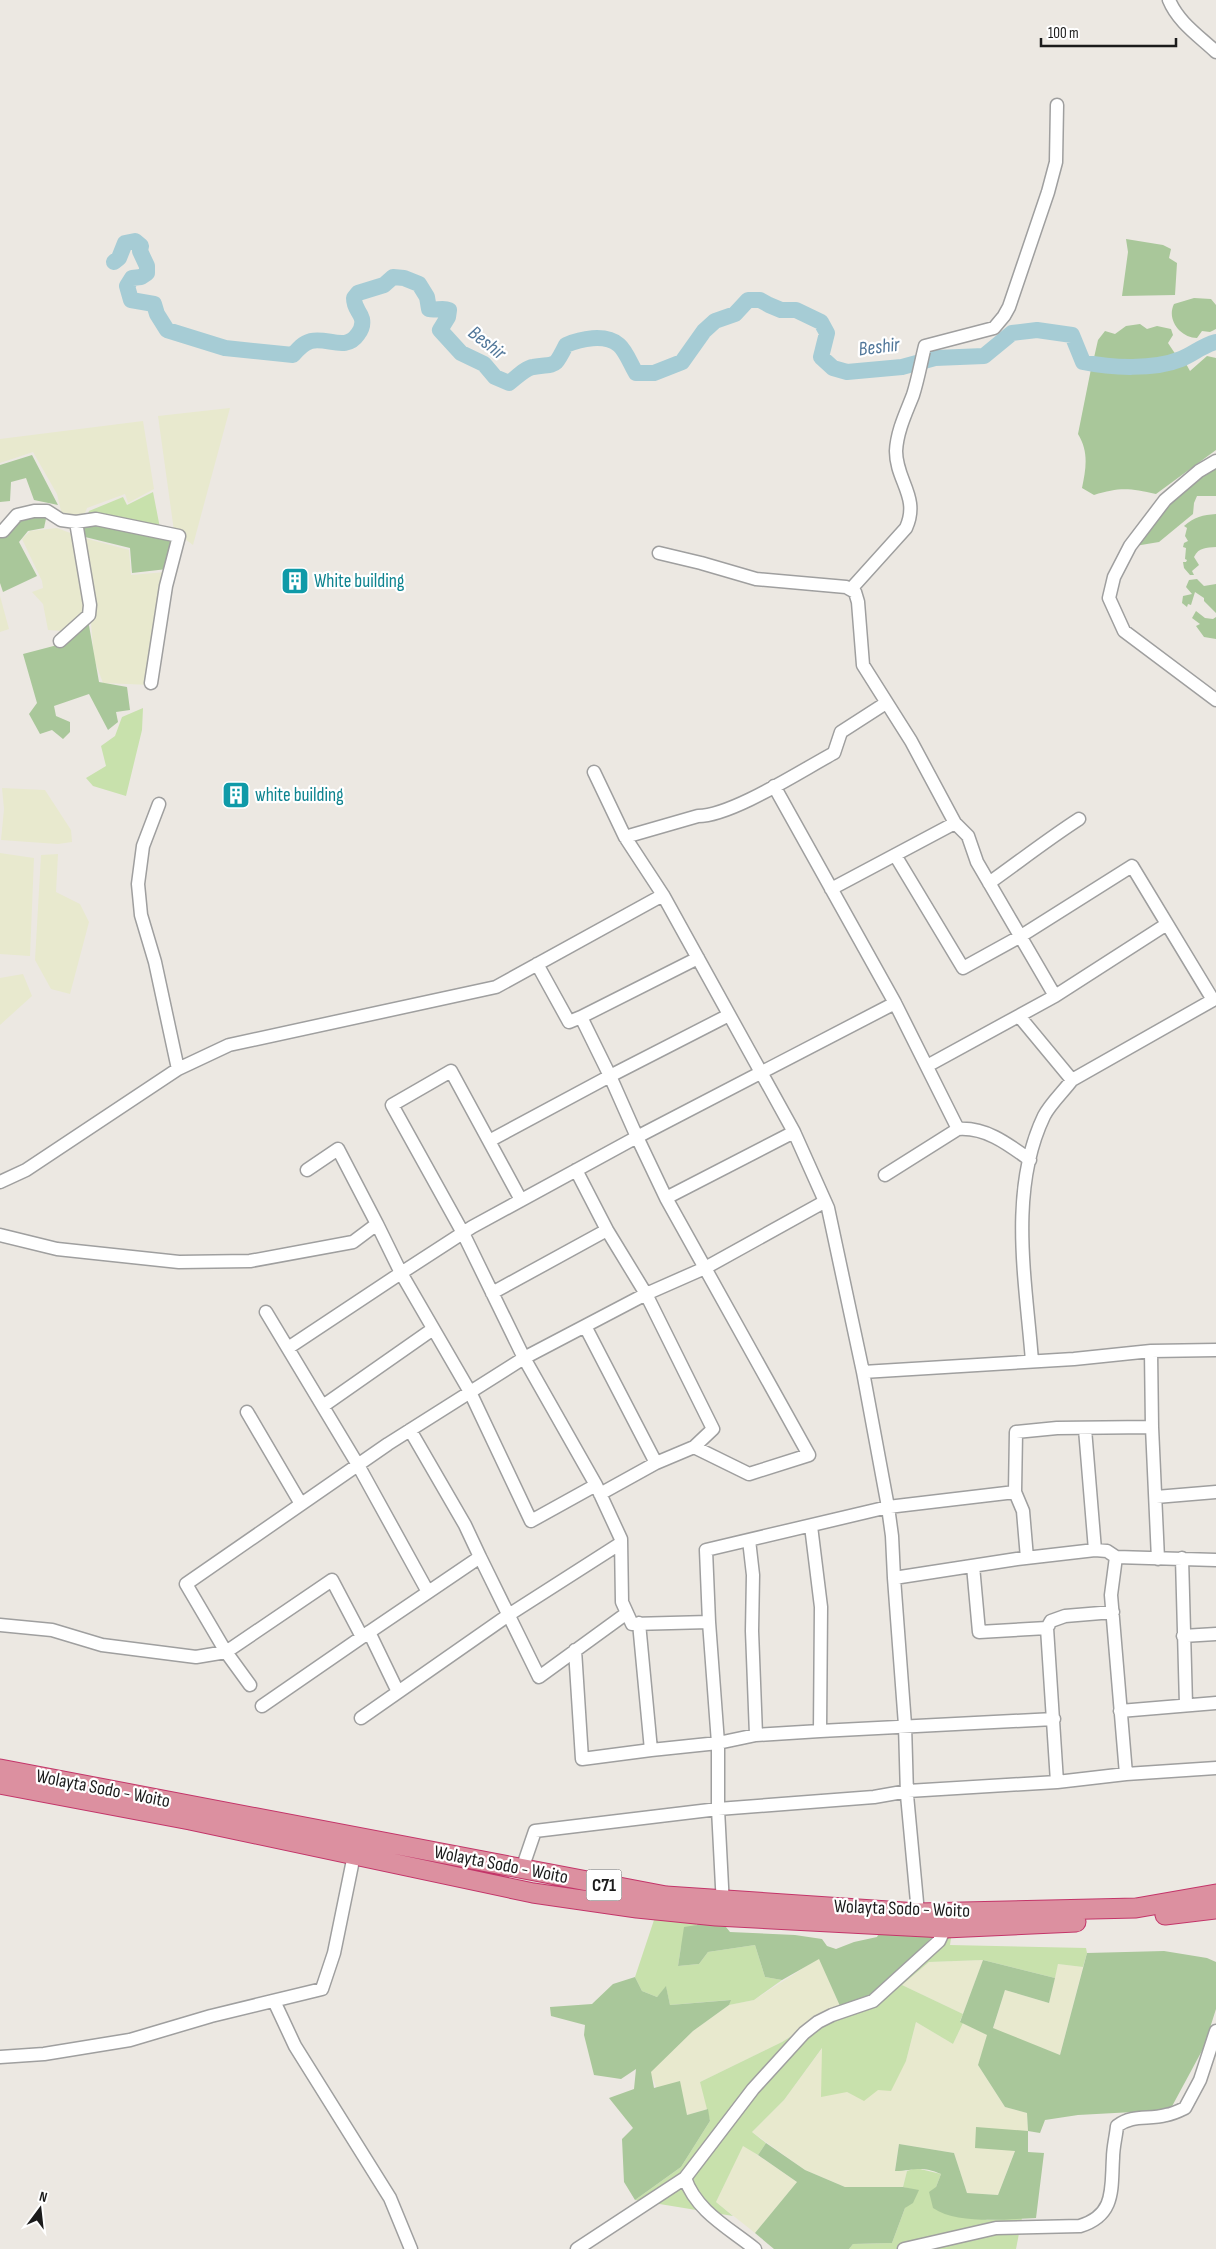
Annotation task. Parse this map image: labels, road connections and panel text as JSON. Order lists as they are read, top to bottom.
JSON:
{
  "streets": {
    "highway": ["Wolayta Sodo - Woito", "C71"]
  },
  "water": ["Beshir"],
  "places": {
    "building": ["White building", "white building"]
  },
  "scale_bar": "100 m",
  "north": "top"
}
